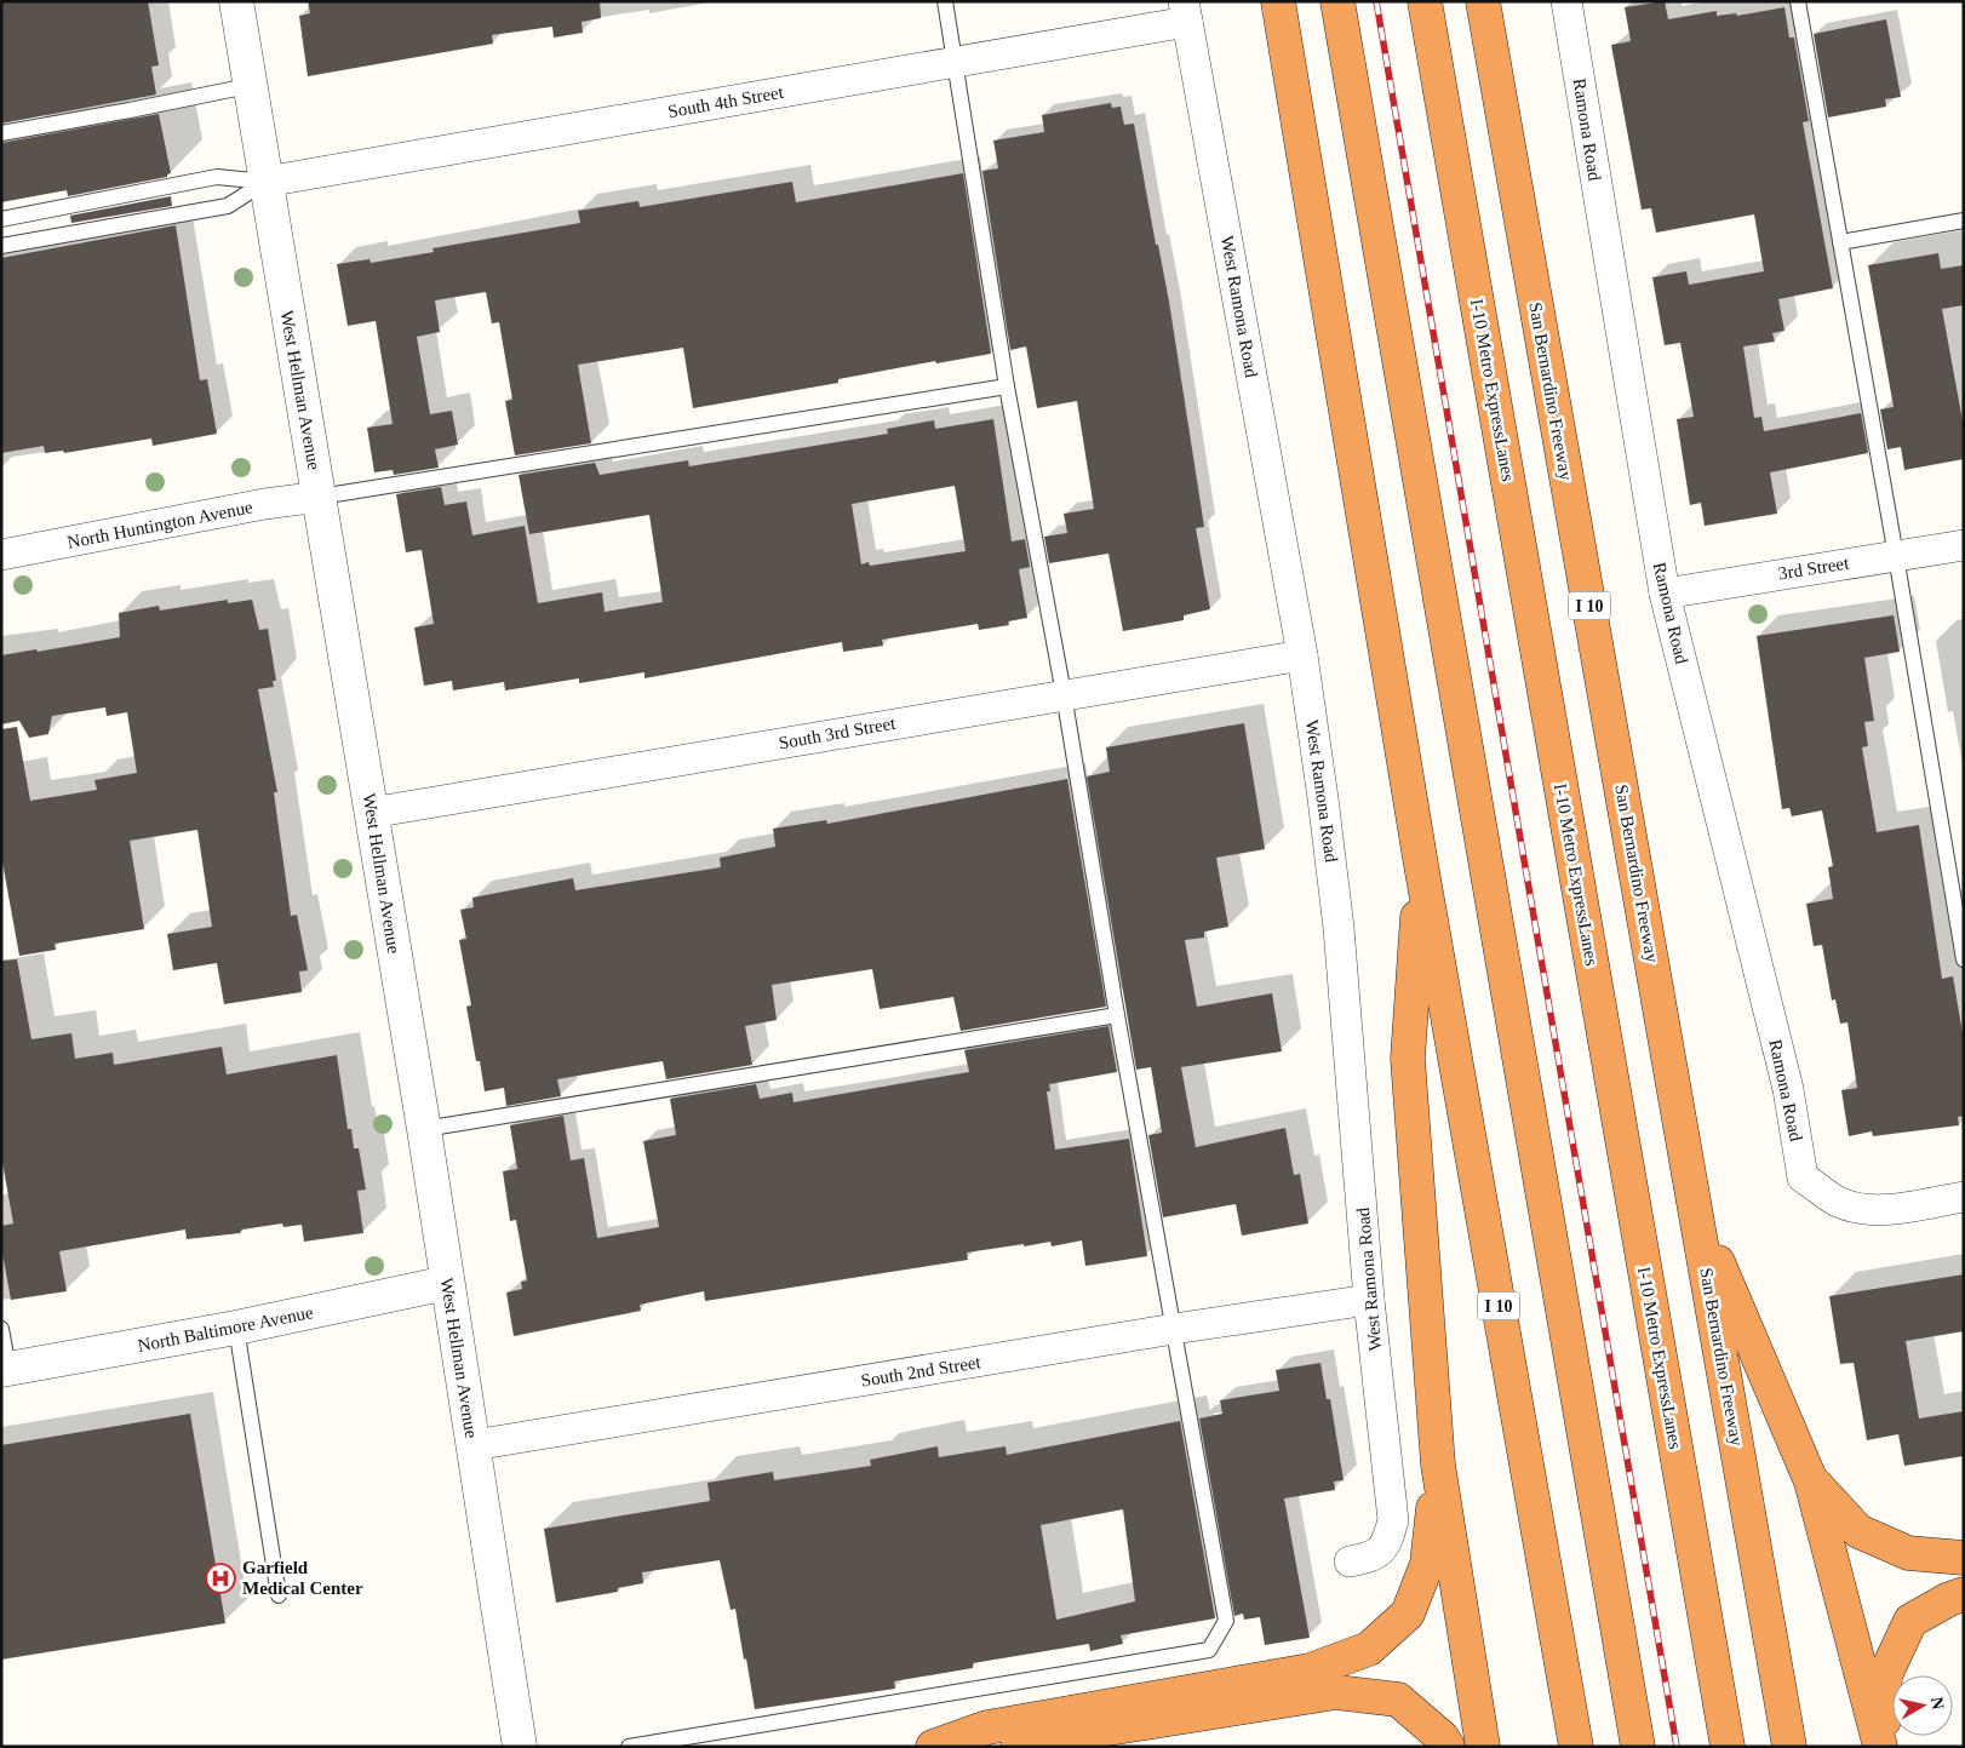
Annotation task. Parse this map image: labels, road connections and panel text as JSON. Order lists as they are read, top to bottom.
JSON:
{
  "streets": {
    "highway": ["I-10 Metro ExpressLanes", "San Bernardino Freeway", "I 10"],
    "street": [
      "South 4th Street",
      "Ramona Road",
      "West Ramona Road",
      "West Hellman Avenue",
      "North Huntington Avenue",
      "3rd Street",
      "South 3rd Street",
      "North Baltimore Avenue",
      "South 2nd Street"
    ]
  },
  "crossings": [
    ["South 4th Street", "West Ramona Road"],
    ["South 4th Street", "West Hellman Avenue"],
    ["Ramona Road", "3rd Street"],
    ["West Ramona Road", "South 3rd Street"],
    ["West Ramona Road", "South 2nd Street"],
    ["West Hellman Avenue", "North Huntington Avenue"],
    ["West Hellman Avenue", "South 3rd Street"],
    ["West Hellman Avenue", "North Baltimore Avenue"],
    ["West Hellman Avenue", "South 2nd Street"]
  ],
  "places": {
    "hospital": ["Garfield Medical Center"]
  },
  "north": "right"
}
